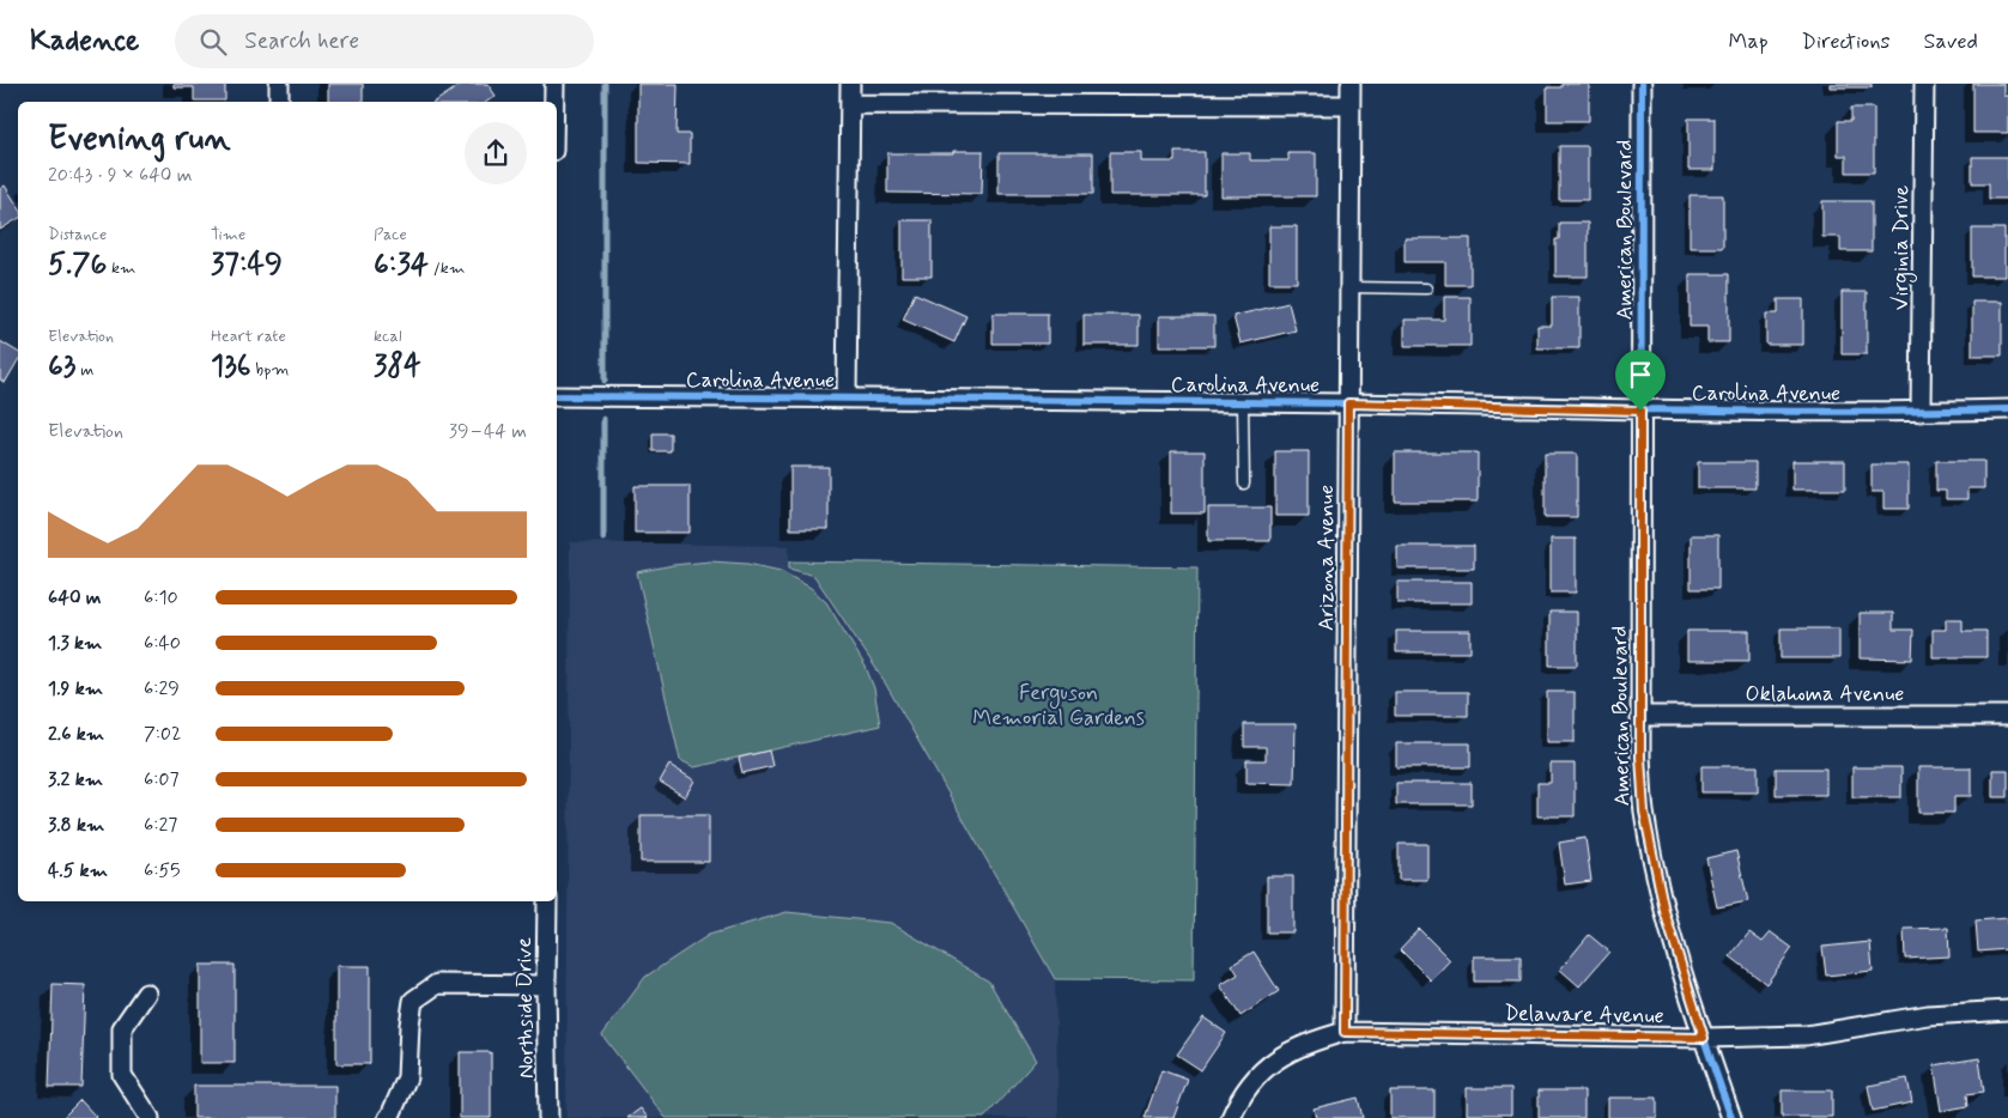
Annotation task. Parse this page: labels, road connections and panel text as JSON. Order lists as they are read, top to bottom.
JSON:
{
  "streets": {
    "street": [
      "American Boulevard",
      "Virginia Drive",
      "Carolina Avenue",
      "Arizona Avenue",
      "Oklahoma Avenue",
      "Northside Drive",
      "Delaware Avenue"
    ]
  },
  "crossings": [
    ["American Boulevard", "Carolina Avenue"],
    ["American Boulevard", "Oklahoma Avenue"],
    ["American Boulevard", "Delaware Avenue"],
    ["Virginia Drive", "Carolina Avenue"],
    ["Carolina Avenue", "Arizona Avenue"],
    ["Arizona Avenue", "Delaware Avenue"]
  ],
  "parks": ["Ferguson Memorial Gardens"],
  "page": {
    "header": "Kadence",
    "search": "Search here",
    "nav": ["Map", "Directions", "Saved"],
    "heading": ["Evening run", "20:43 · 9 × 640 m"],
    "stats": [
      ["Distance", "5.76 km"],
      ["Time", "37:49"],
      ["Pace", "6:34 /km"],
      ["Elevation", "63 m"],
      ["Heart rate", "136 bpm"],
      ["kcal", "384"]
    ],
    "chart": ["Elevation", "39–44 m"],
    "list": [
      {
        "name": "640 m",
        "note": "6:10"
      },
      {
        "name": "1.3 km",
        "note": "6:40"
      },
      {
        "name": "1.9 km",
        "note": "6:29"
      },
      {
        "name": "2.6 km",
        "note": "7:02"
      },
      {
        "name": "3.2 km",
        "note": "6:07"
      },
      {
        "name": "3.8 km",
        "note": "6:27"
      },
      {
        "name": "4.5 km",
        "note": "6:55"
      }
    ]
  }
}
